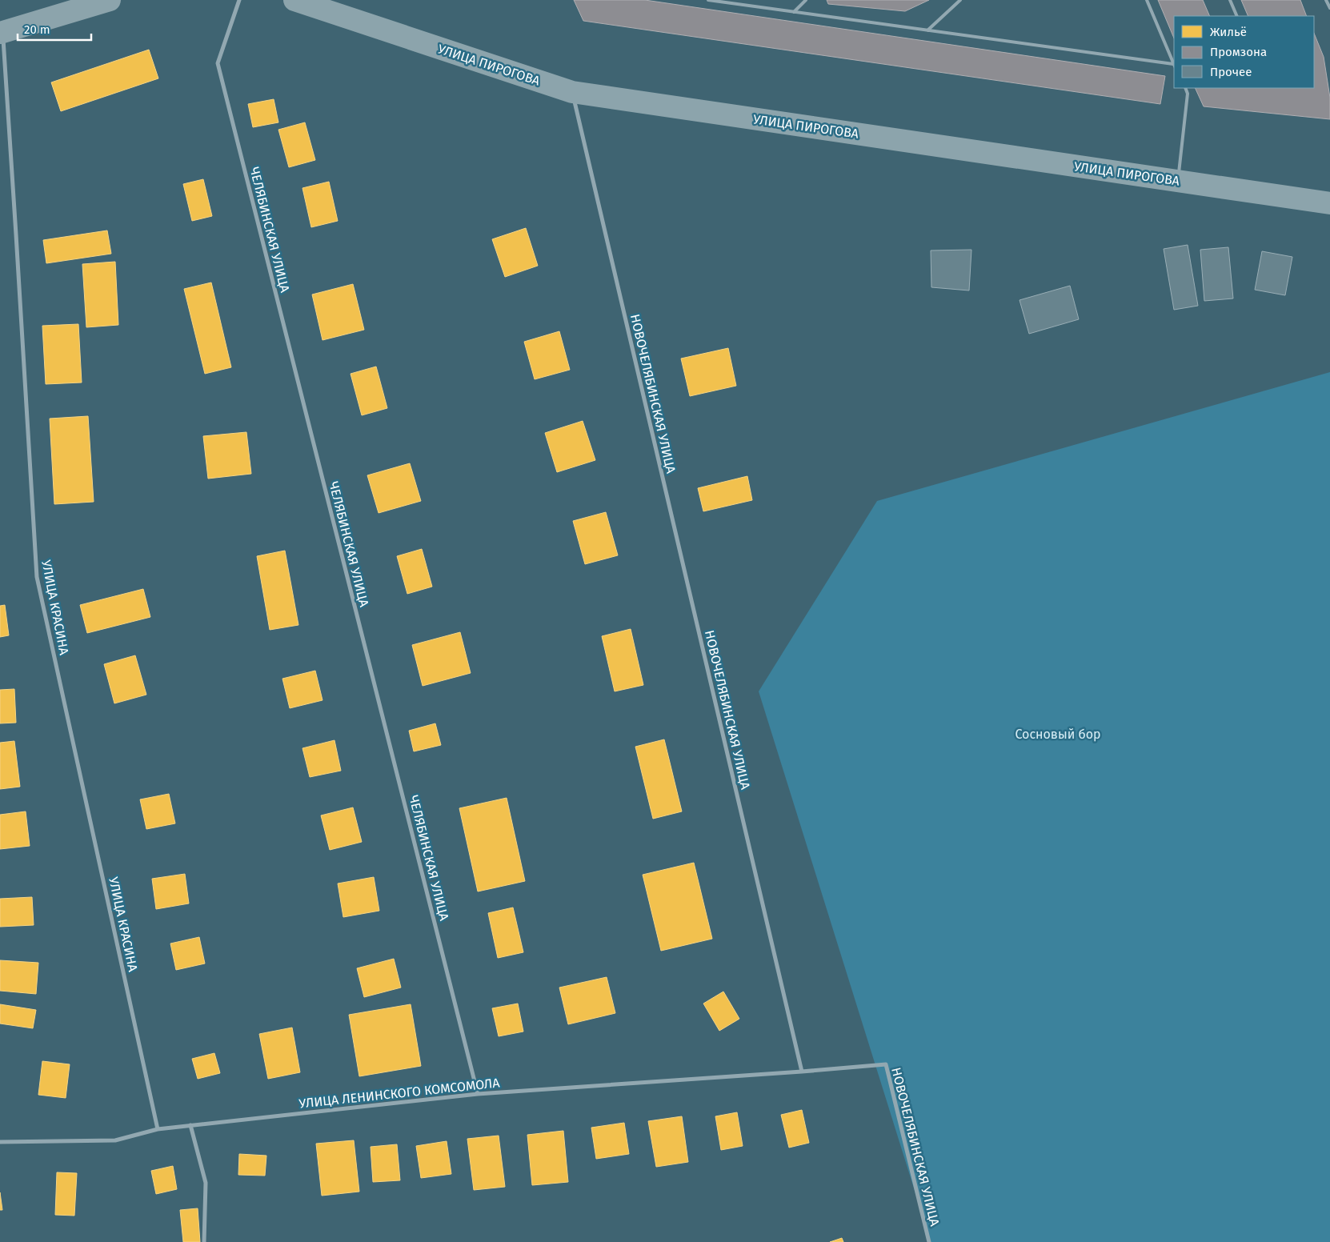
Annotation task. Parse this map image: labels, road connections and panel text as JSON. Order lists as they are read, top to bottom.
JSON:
{
  "streets": {
    "street": [
      "УЛИЦА ПИРОГОВА",
      "ЧЕЛЯБИНСКАЯ УЛИЦА",
      "НОВОЧЕЛЯБИНСКАЯ УЛИЦА",
      "УЛИЦА КРАСИНА",
      "УЛИЦА ЛЕНИНСКОГО КОМСОМОЛА"
    ]
  },
  "crossings": [
    ["УЛИЦА ПИРОГОВА", "НОВОЧЕЛЯБИНСКАЯ УЛИЦА"],
    ["ЧЕЛЯБИНСКАЯ УЛИЦА", "УЛИЦА ЛЕНИНСКОГО КОМСОМОЛА"],
    ["НОВОЧЕЛЯБИНСКАЯ УЛИЦА", "УЛИЦА ЛЕНИНСКОГО КОМСОМОЛА"],
    ["УЛИЦА КРАСИНА", "УЛИЦА ЛЕНИНСКОГО КОМСОМОЛА"]
  ],
  "parks": ["Сосновый бор"],
  "legend": ["Жильё", "Промзона", "Прочее"],
  "scale_bar": "20 m"
}
